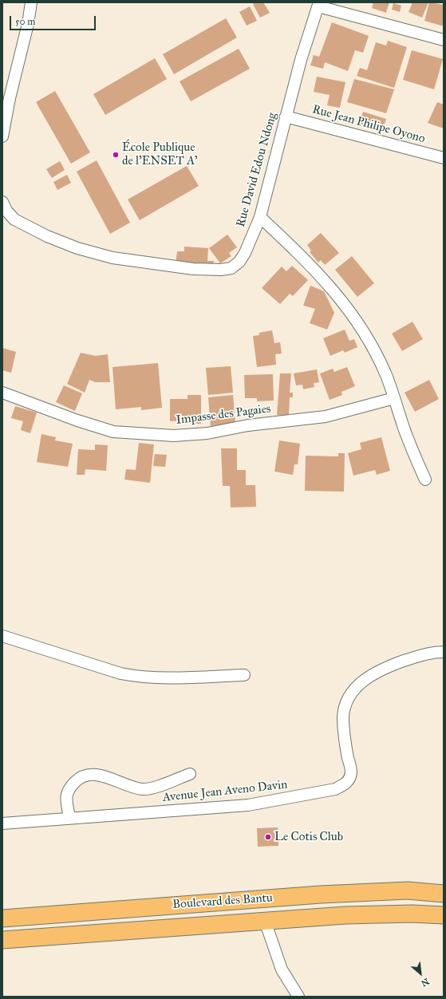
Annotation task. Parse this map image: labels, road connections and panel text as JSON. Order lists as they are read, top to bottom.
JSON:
{
  "streets": {
    "highway": ["Boulevard des Bantu"],
    "street": [
      "Rue Jean Philipe Oyono",
      "Rue David Edou Ndong",
      "Impasse des Pagaies",
      "Avenue Jean Aveno Davin"
    ]
  },
  "crossings": [
    ["Rue Jean Philipe Oyono", "Rue David Edou Ndong"]
  ],
  "places": ["École Publique de l'ENSET A'", "Le Cotis Club"],
  "scale_bar": "50 m",
  "north": "bottom right"
}
